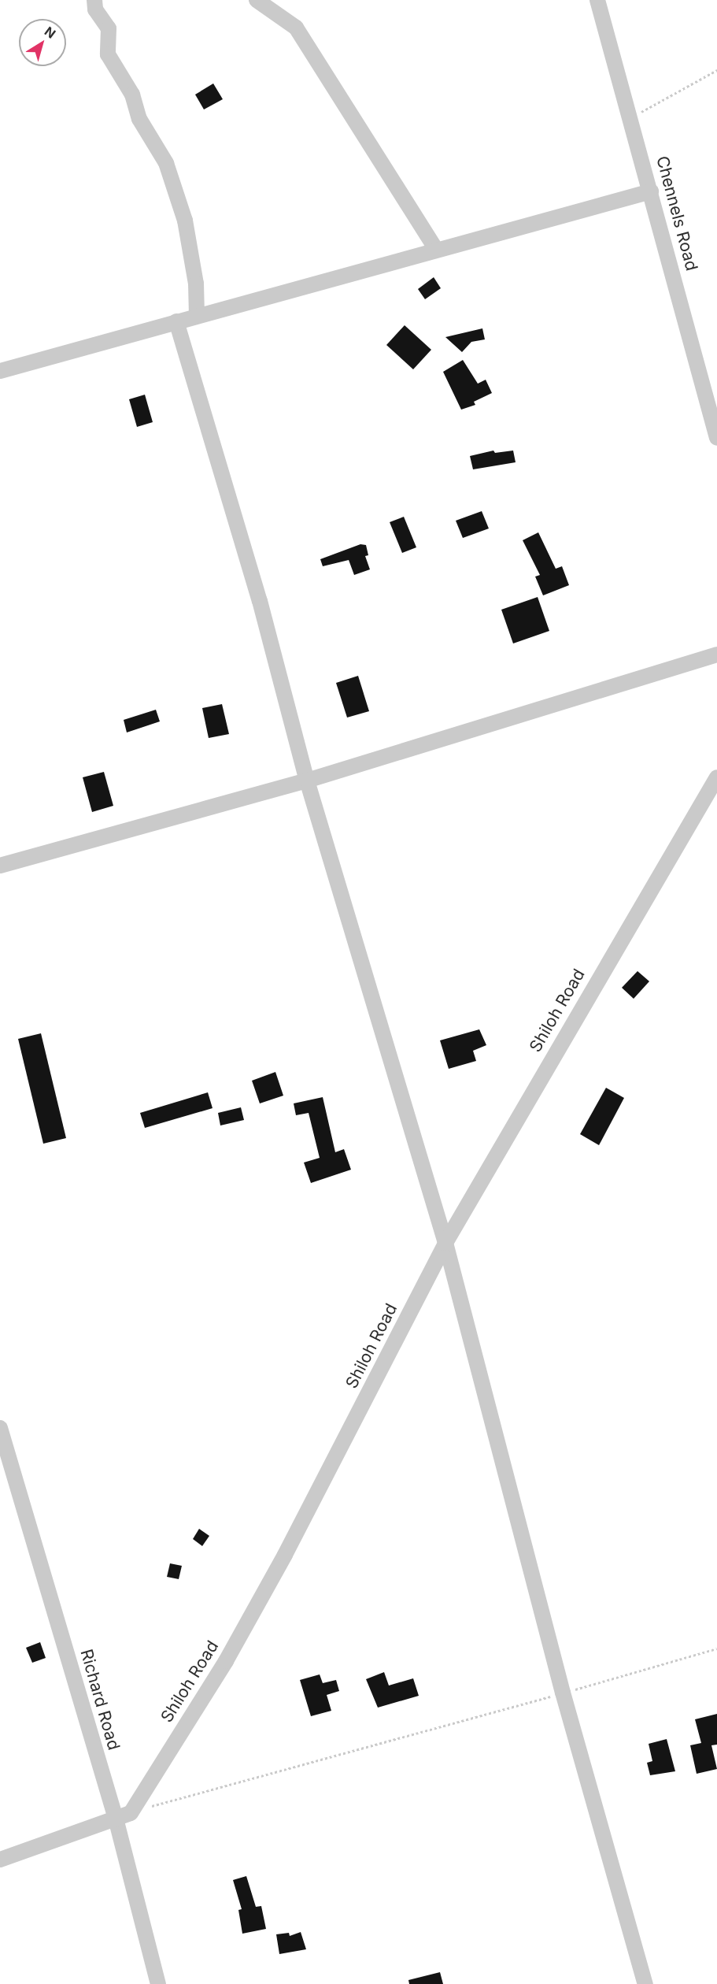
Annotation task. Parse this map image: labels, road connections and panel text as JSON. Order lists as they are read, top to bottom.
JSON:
{
  "streets": {
    "street": ["Chennels Road", "Shiloh Road", "Richard Road"]
  },
  "north": "top right"
}
